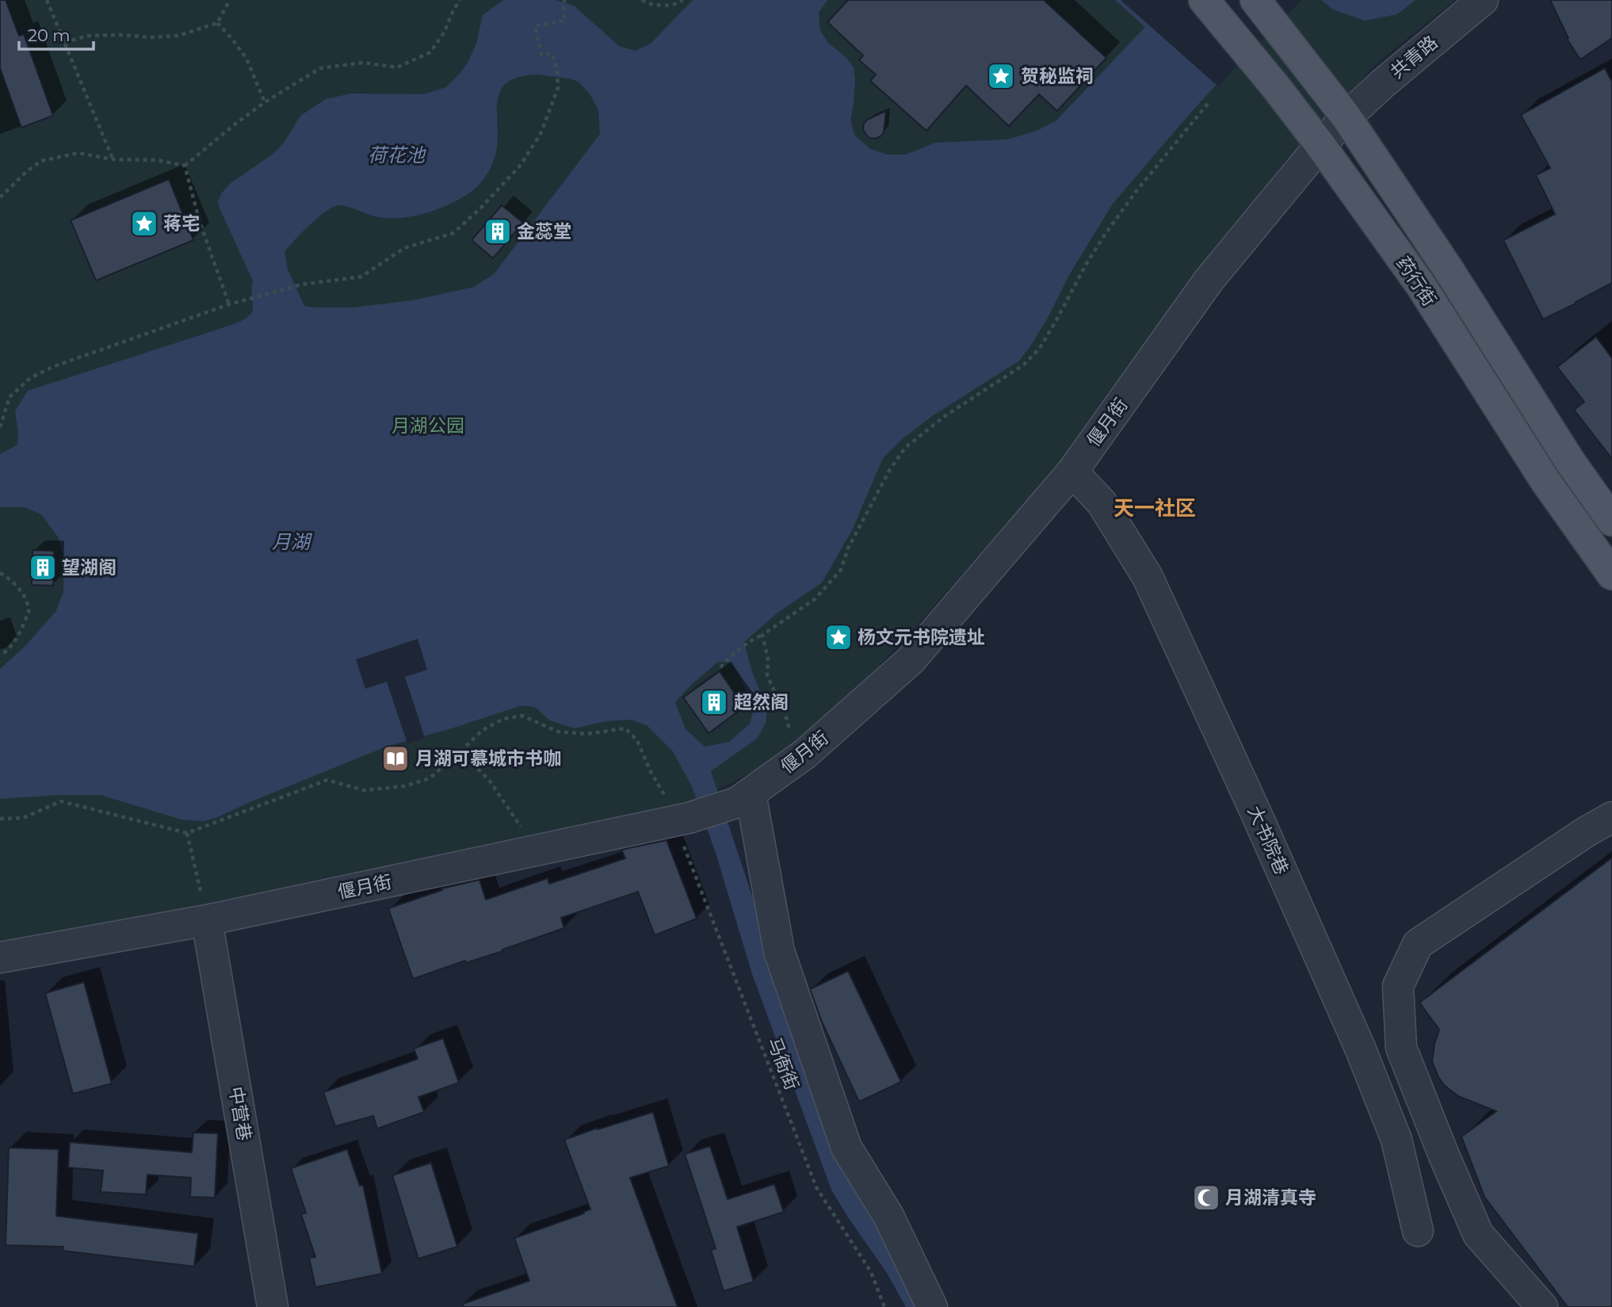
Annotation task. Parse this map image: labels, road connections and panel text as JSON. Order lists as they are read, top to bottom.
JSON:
{
  "streets": {
    "main road": ["药行街"],
    "street": [
      "共青路",
      "偃月街",
      "大书院巷",
      "中营巷"
    ],
    "path": ["马衙街"]
  },
  "crossings": [
    ["共青路", "药行街"],
    ["共青路", "偃月街"],
    ["药行街", "偃月街"],
    ["偃月街", "大书院巷"],
    ["偃月街", "马衙街"],
    ["偃月街", "中营巷"]
  ],
  "districts": ["天一社区"],
  "water": ["荷花池", "月湖"],
  "parks": ["月湖公园"],
  "places": {
    "place": ["贺秘监祠", "蒋宅", "杨文元书院遗址"],
    "building": ["金蕊堂", "望湖阁", "超然阁"],
    "library": ["月湖可慕城市书咖"],
    "mosque": ["月湖清真寺"]
  },
  "scale_bar": "20 m"
}
